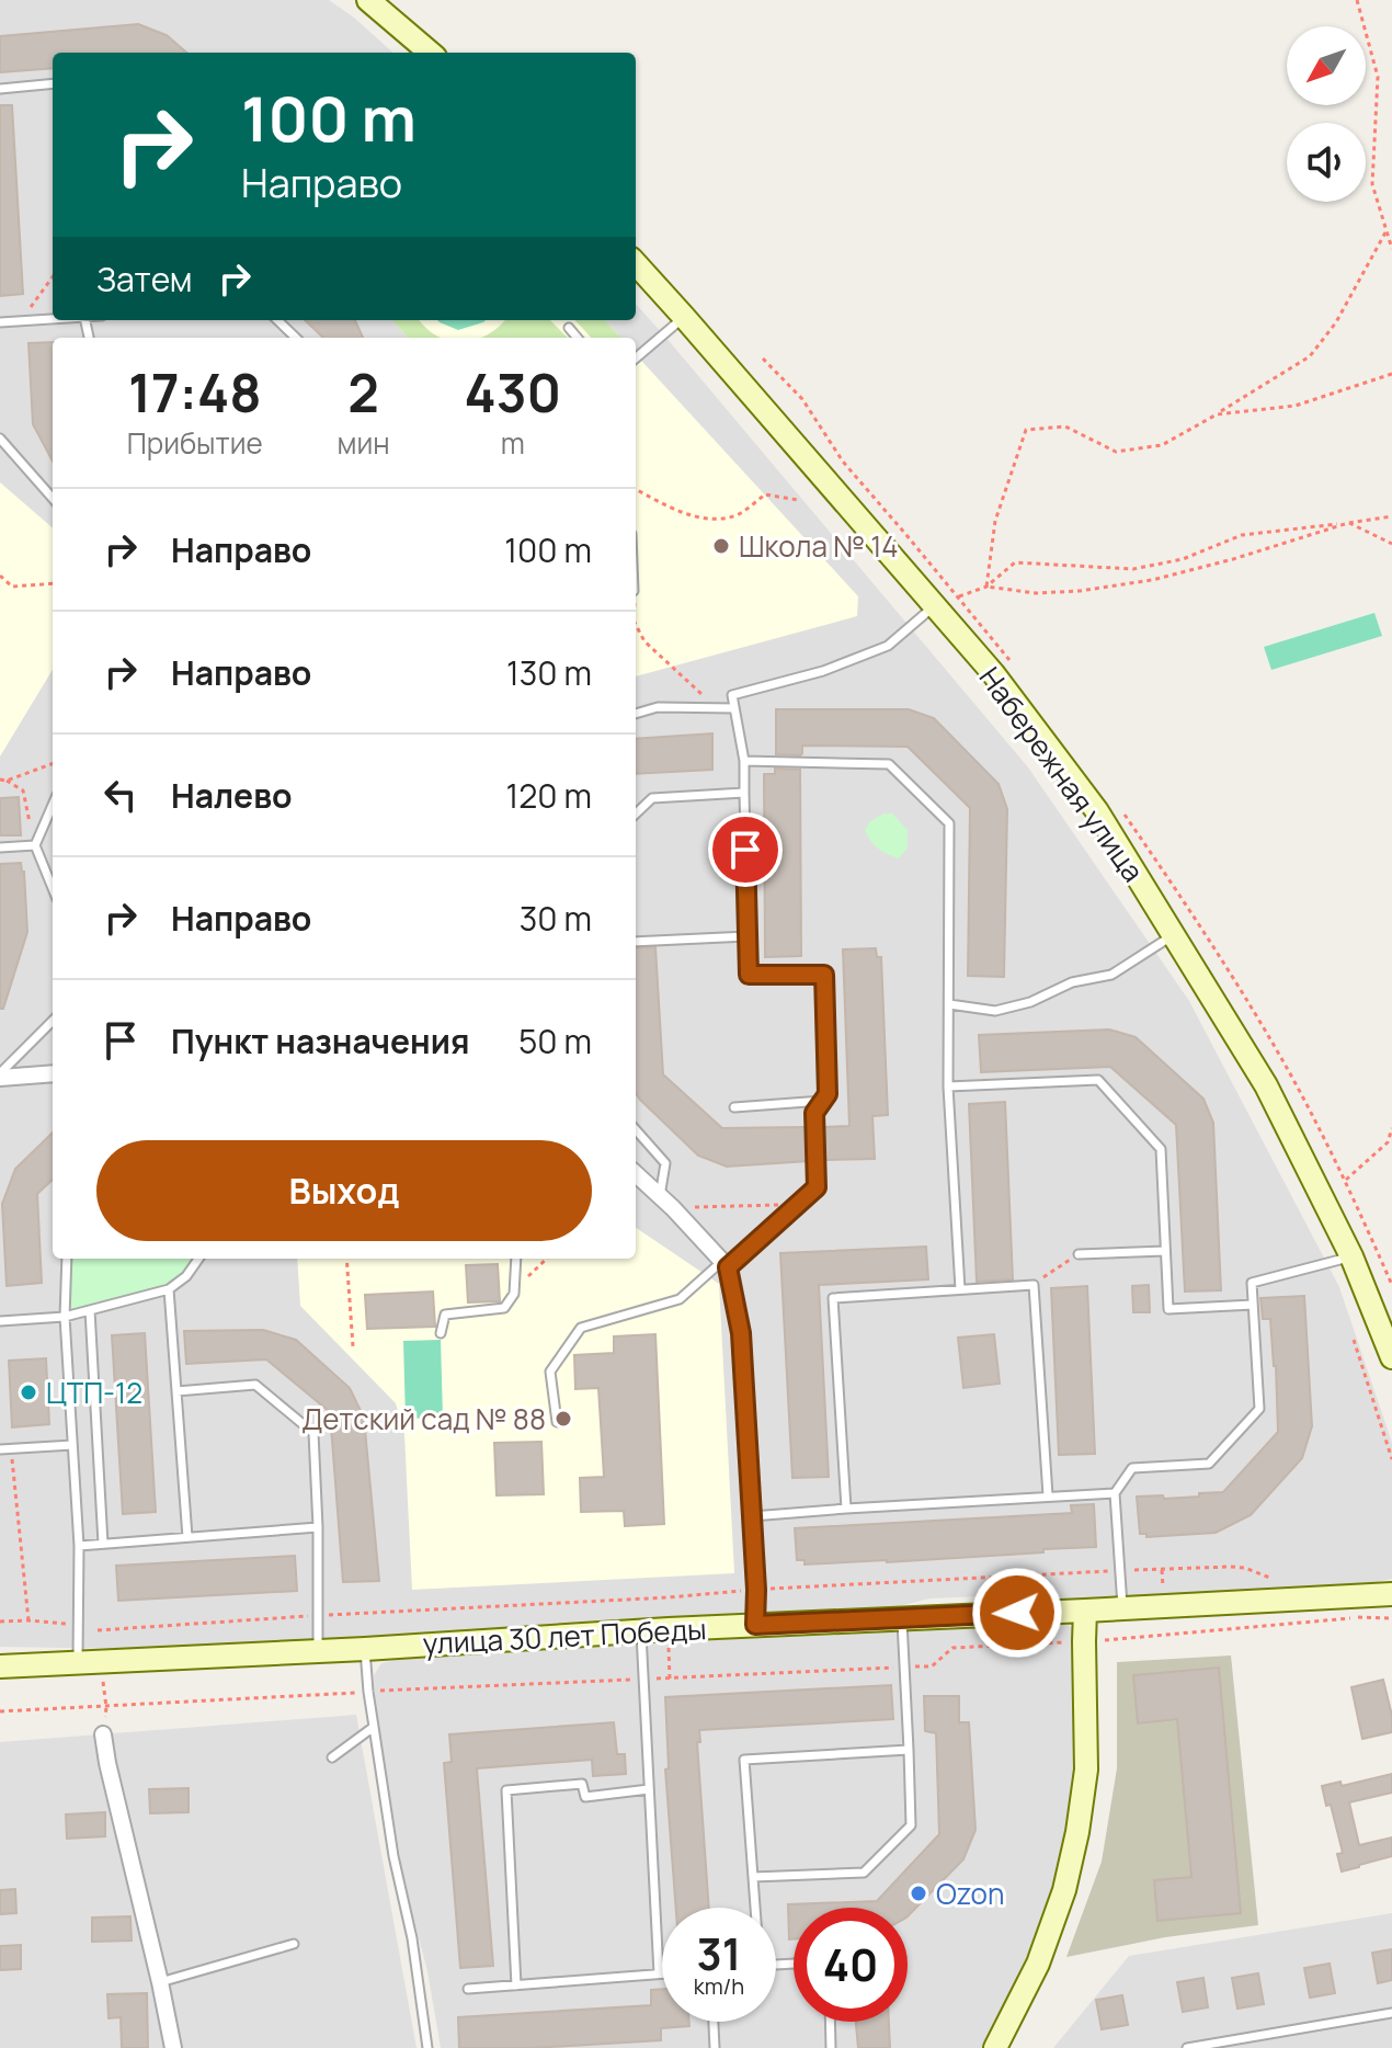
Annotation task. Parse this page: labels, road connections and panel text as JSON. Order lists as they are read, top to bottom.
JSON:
{
  "streets": {
    "street": ["Набережная улица", "улица 30 лет Победы"]
  },
  "places": [
    "Школа № 14",
    "ЦТП-12",
    "Детский сад № 88",
    "Ozon"
  ],
  "north": "bottom left",
  "page": {
    "turn": ["100 m", "Направо"],
    "then": "Затем",
    "eta": [
      "17:48",
      "Прибытие",
      "2",
      "мин",
      "430",
      "m"
    ],
    "list": [
      {
        "name": "Направо",
        "value": "100 m"
      },
      {
        "name": "Направо",
        "value": "130 m"
      },
      {
        "name": "Налево",
        "value": "120 m"
      },
      {
        "name": "Направо",
        "value": "30 m"
      },
      {
        "name": "Пункт назначения",
        "value": "50 m"
      }
    ],
    "buttons": "Выход",
    "speed": "31 km/h",
    "limit": "40"
  }
}
